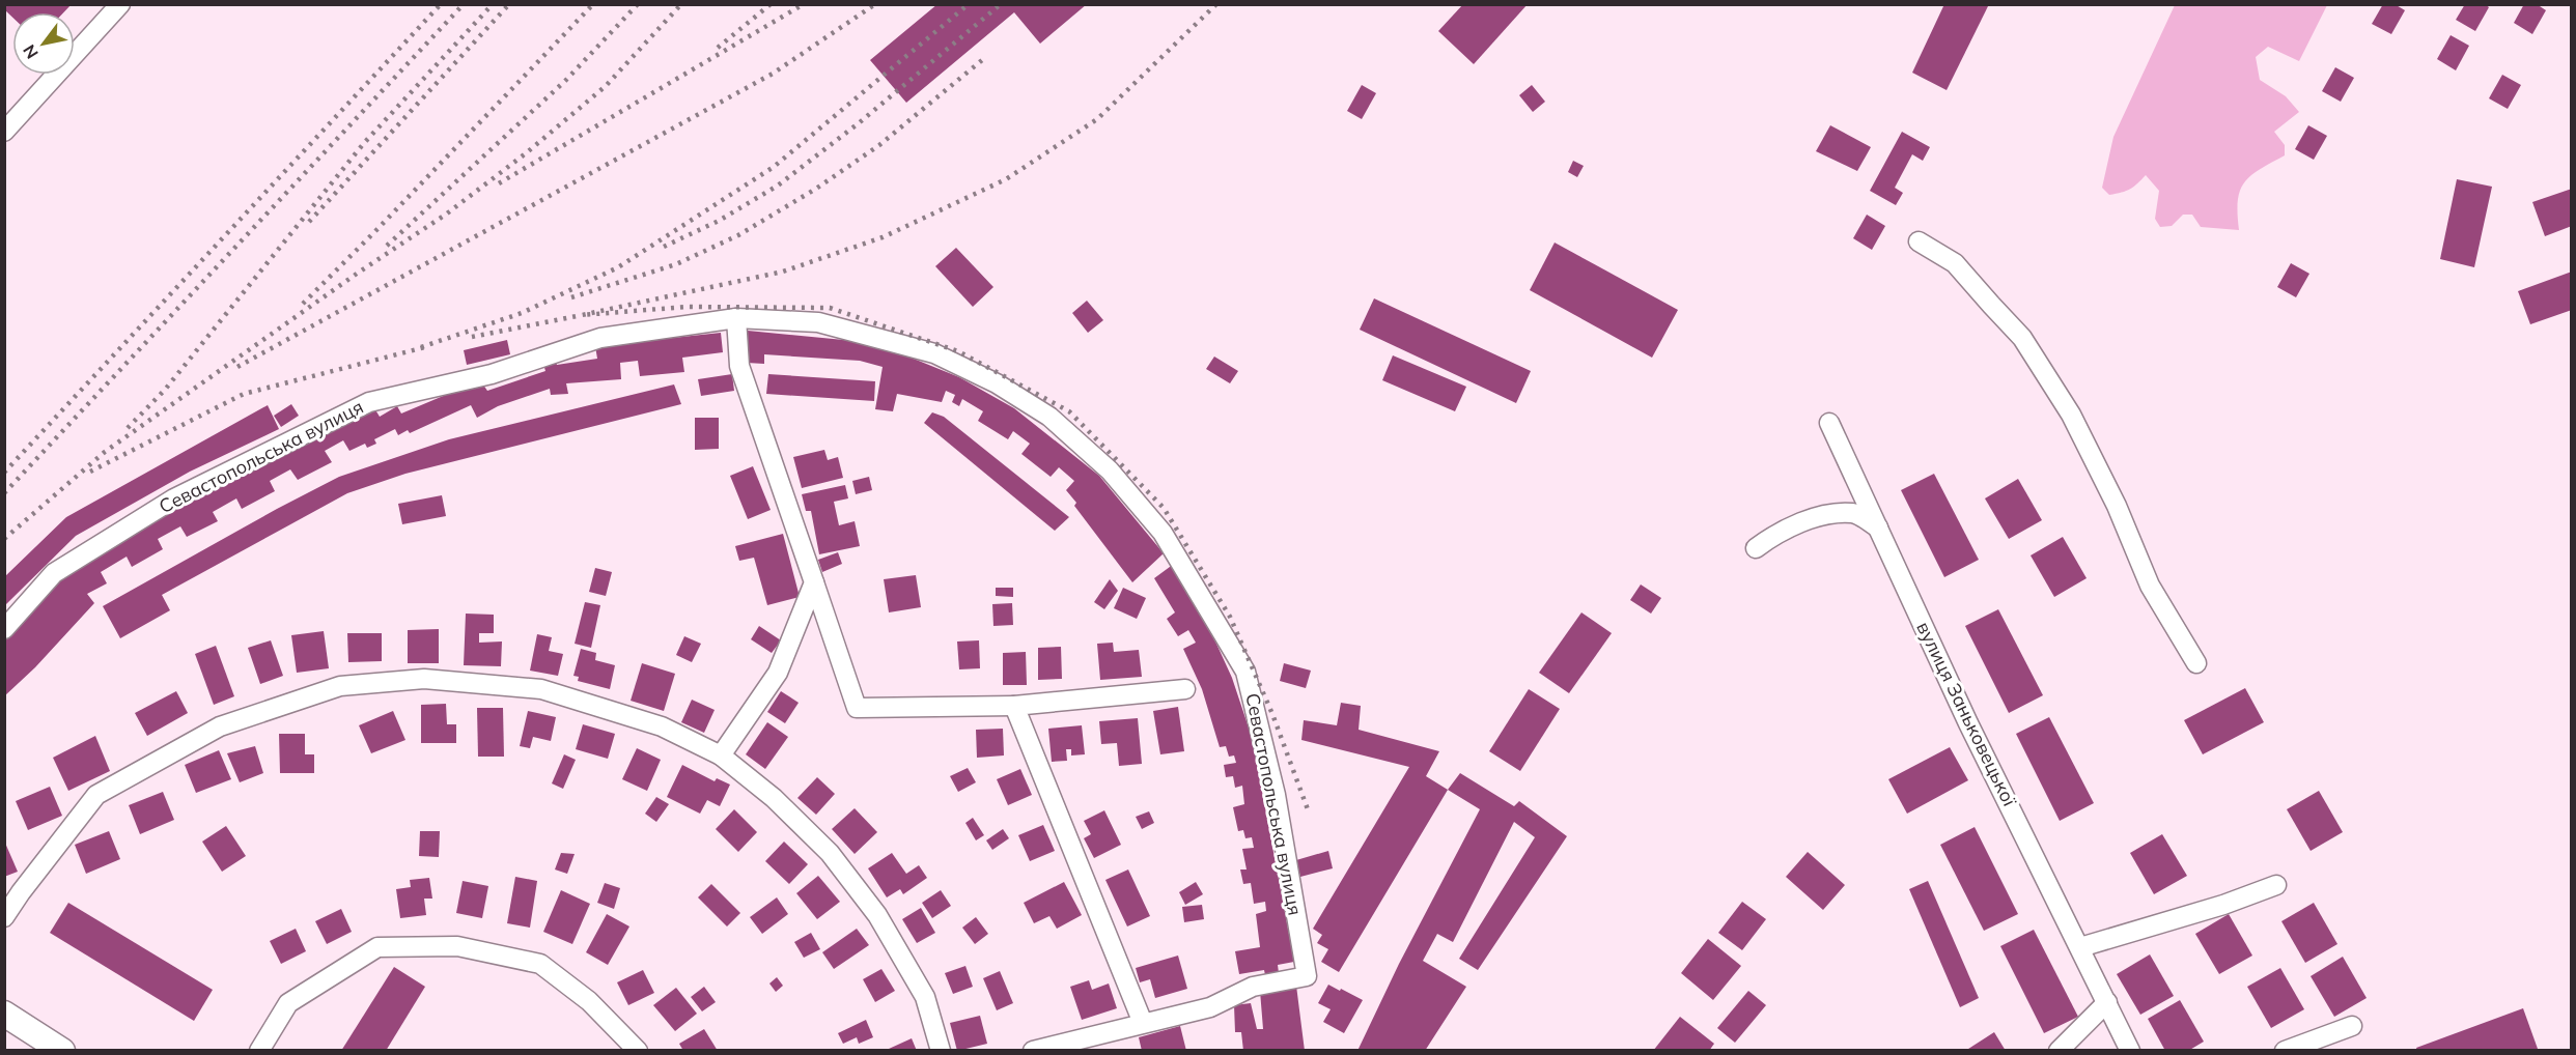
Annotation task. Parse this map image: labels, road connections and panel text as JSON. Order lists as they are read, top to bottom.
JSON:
{
  "streets": {
    "street": ["Севастопольська вулиця", "вулиця Заньковецької"]
  },
  "north": "bottom left"
}
